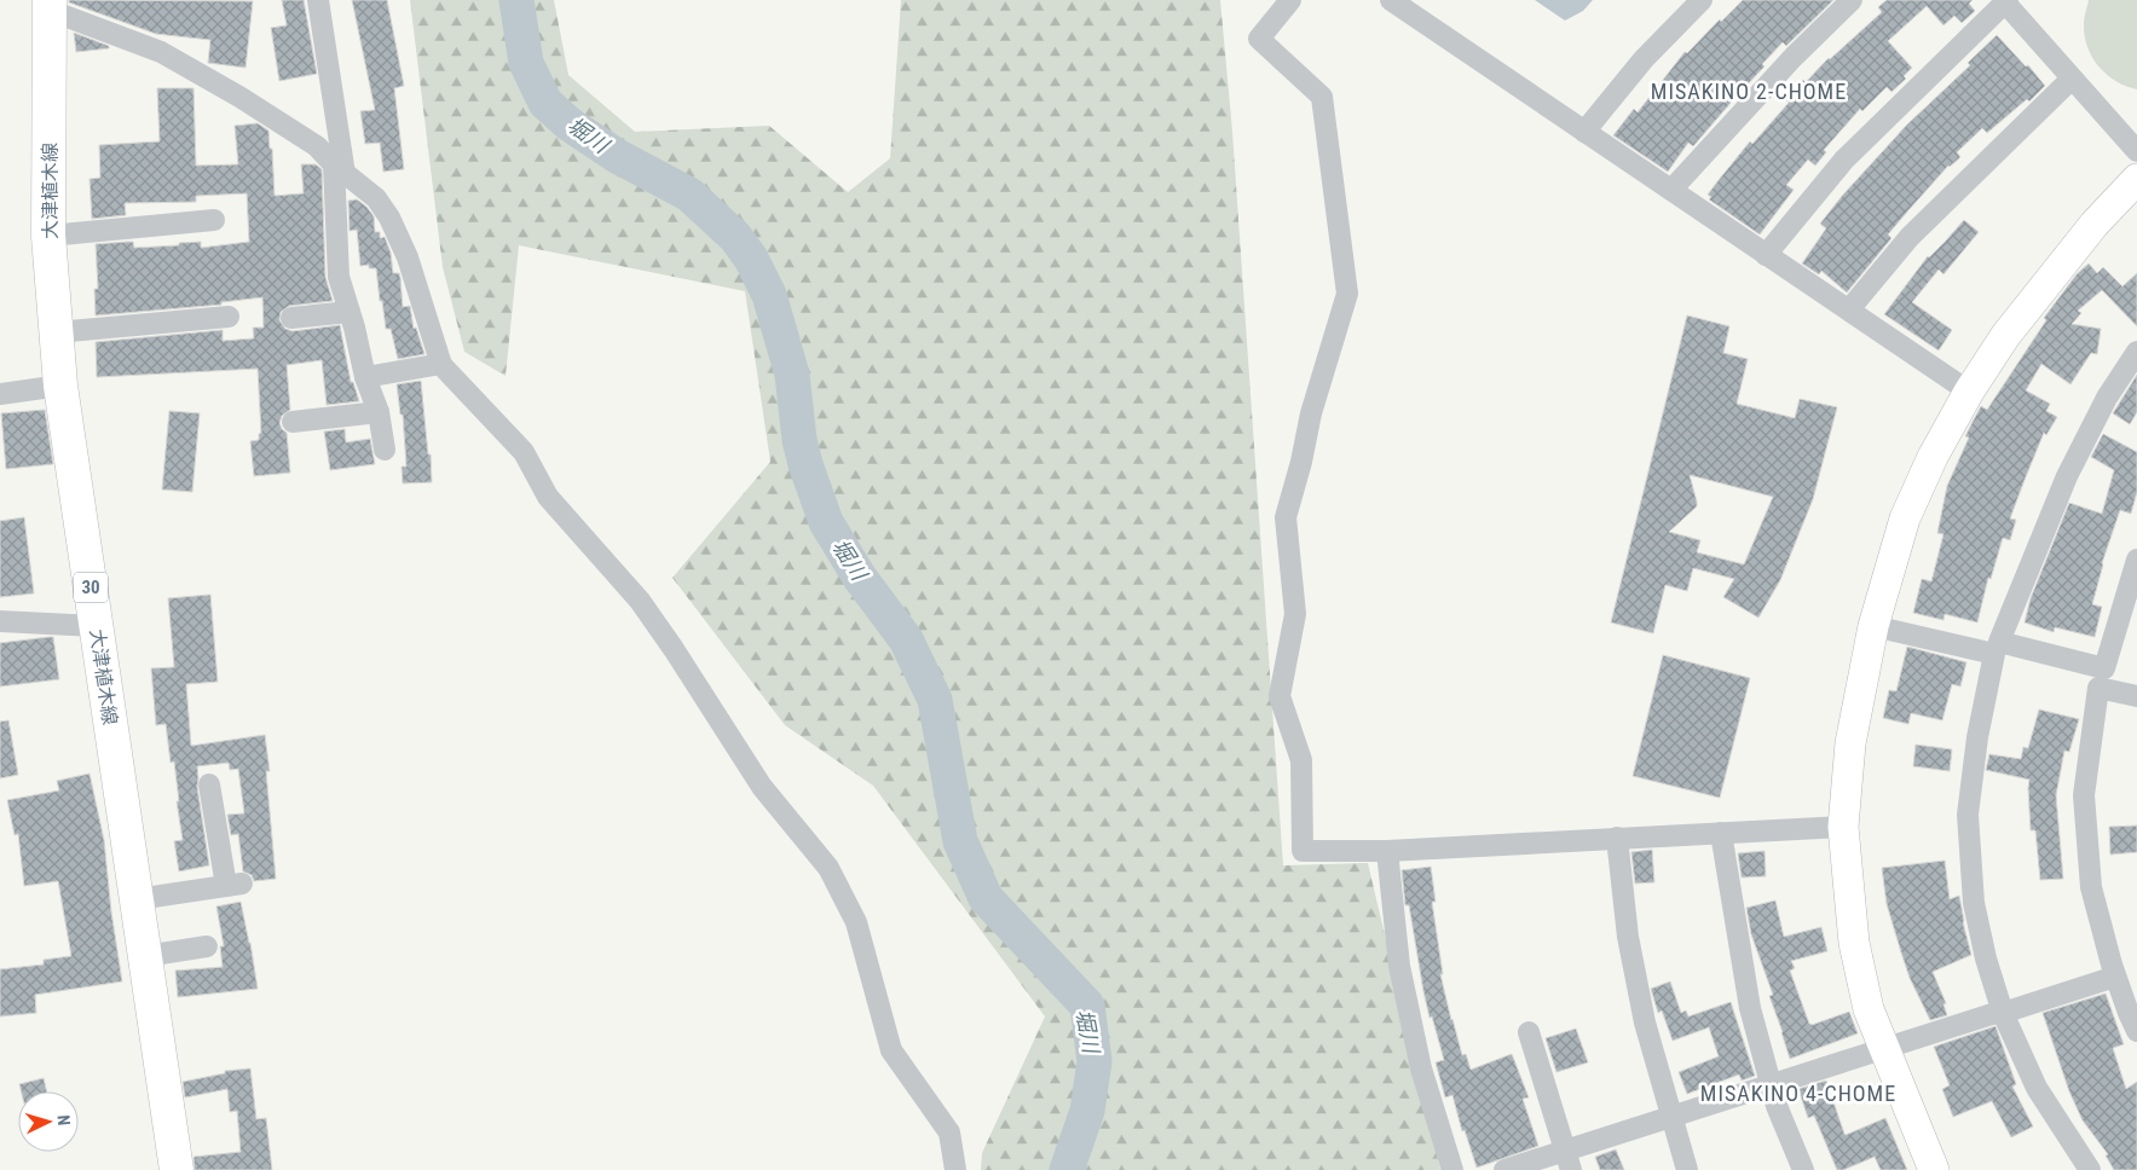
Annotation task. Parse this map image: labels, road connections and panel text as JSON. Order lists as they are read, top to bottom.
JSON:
{
  "streets": {
    "main road": ["大津植木線", "30"]
  },
  "districts": ["MISAKINO 2-CHOME", "MISAKINO 4-CHOME"],
  "water": ["堀川"],
  "north": "right"
}
